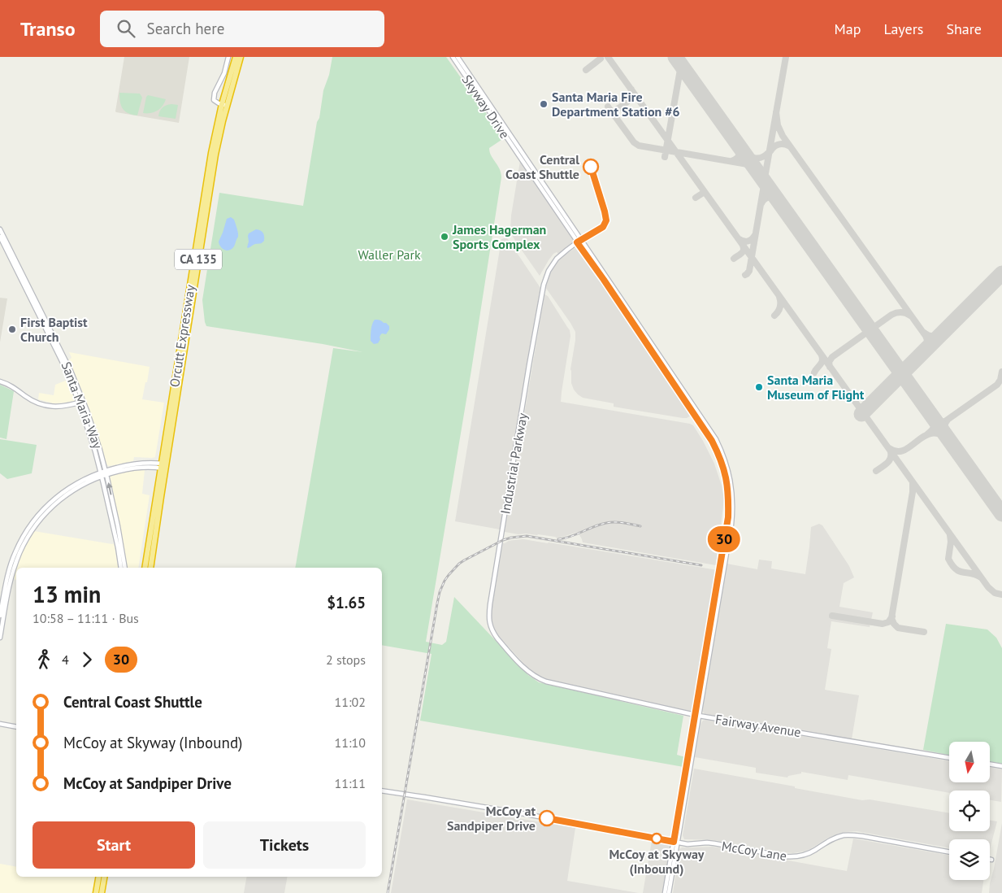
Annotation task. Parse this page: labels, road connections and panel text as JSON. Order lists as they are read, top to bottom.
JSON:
{
  "streets": {
    "highway": ["CA 135", "Orcutt Expressway"],
    "main road": [
      "Skyway Drive",
      "Santa Maria Way",
      "Industrial Parkway",
      "Fairway Avenue",
      "McCoy Lane"
    ]
  },
  "crossings": [
    ["Skyway Drive", "Industrial Parkway"],
    ["Skyway Drive", "Fairway Avenue"],
    ["Skyway Drive", "McCoy Lane"],
    ["Industrial Parkway", "Fairway Avenue"]
  ],
  "parks": ["Waller Park"],
  "places": [
    "Santa Maria Fire Department Station #6",
    "Central Coast Shuttle",
    "James Hagerman Sports Complex",
    "First Baptist Church",
    "Santa Maria Museum of Flight",
    "McCoy at Sandpiper Drive",
    "McCoy at Skyway (Inbound)"
  ],
  "lines": ["bus line 30"],
  "north": "bottom",
  "page": {
    "header": "Transo",
    "search": "Search here",
    "nav": ["Map", "Layers", "Share"],
    "on_map": "30",
    "heading": ["13 min", "10:58 – 11:11 · Bus", "$1.65"],
    "legs": ["4", "30", "2 stops"],
    "list": [
      {
        "name": "Central Coast Shuttle",
        "value": "11:02"
      },
      {
        "name": "McCoy at Skyway (Inbound)",
        "value": "11:10"
      },
      {
        "name": "McCoy at Sandpiper Drive",
        "value": "11:11"
      }
    ],
    "buttons": ["Start", "Tickets"]
  }
}
